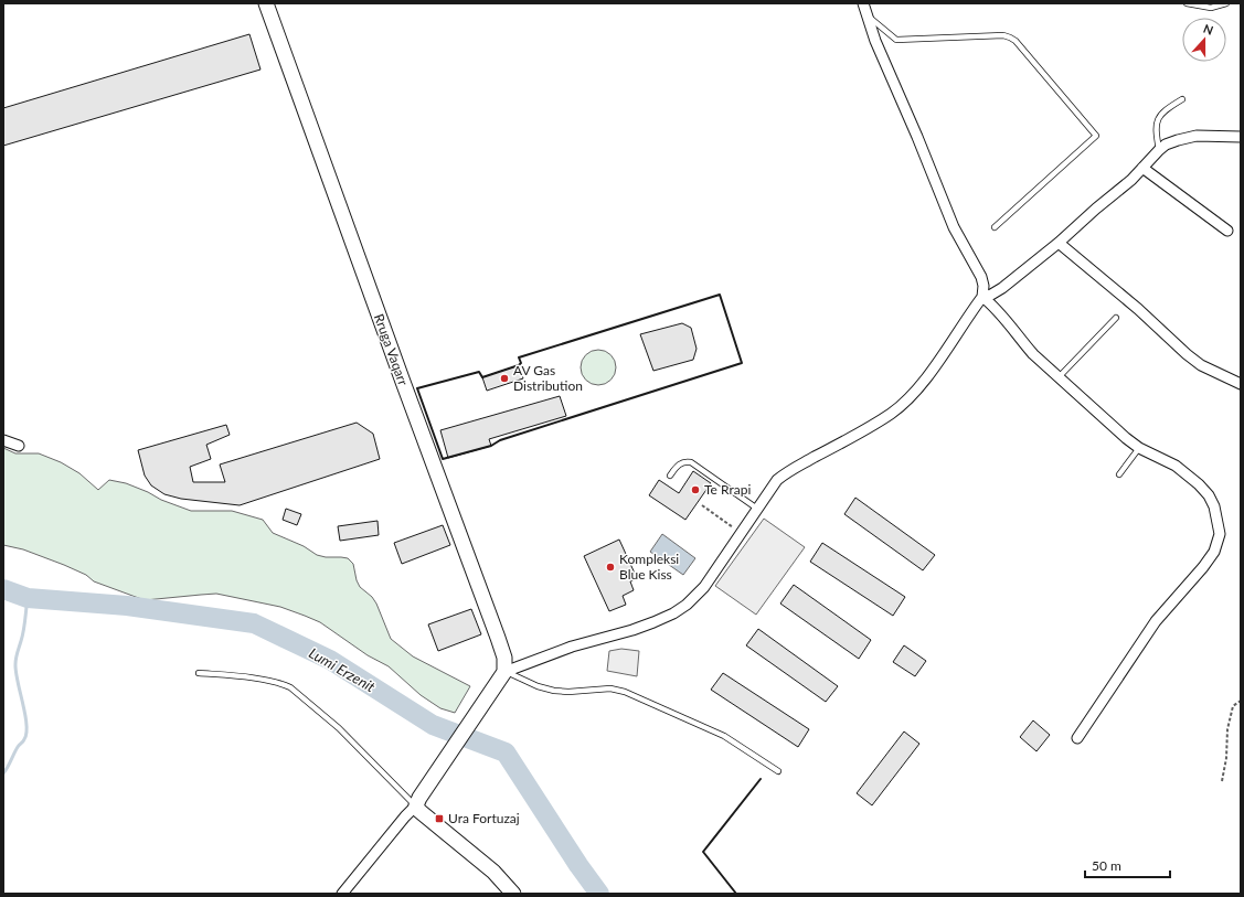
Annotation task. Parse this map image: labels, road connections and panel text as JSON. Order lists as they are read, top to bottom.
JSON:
{
  "streets": {
    "main road": ["Rruga Vaqarr"]
  },
  "water": ["Lumi Erzenit"],
  "places": {
    "other": ["AV Gas Distribution", "Te Rrapi", "Kompleksi Blue Kiss"],
    "transit": ["Ura Fortuzaj"]
  },
  "scale_bar": "50 m",
  "north": "top"
}
